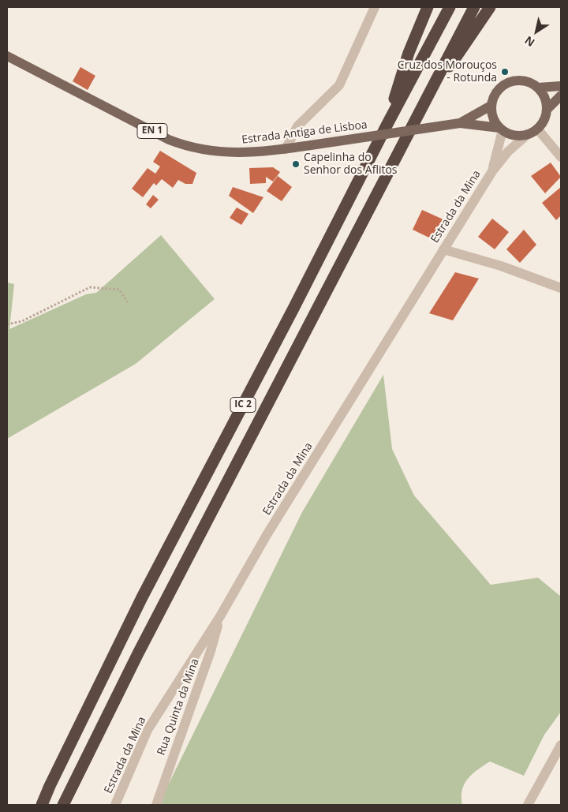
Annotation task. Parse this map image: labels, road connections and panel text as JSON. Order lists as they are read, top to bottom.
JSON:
{
  "streets": {
    "highway": ["IC 2"],
    "main road": ["EN 1", "Estrada Antiga de Lisboa"],
    "street": ["Estrada da Mina", "Rua Quinta da Mina"]
  },
  "crossings": [
    ["Estrada Antiga de Lisboa", "Estrada da Mina"],
    ["Estrada da Mina", "Rua Quinta da Mina"]
  ],
  "places": ["Cruz dos Morouços - Rotunda", "Capelinha do Senhor dos Aflitos"],
  "north": "bottom left"
}
